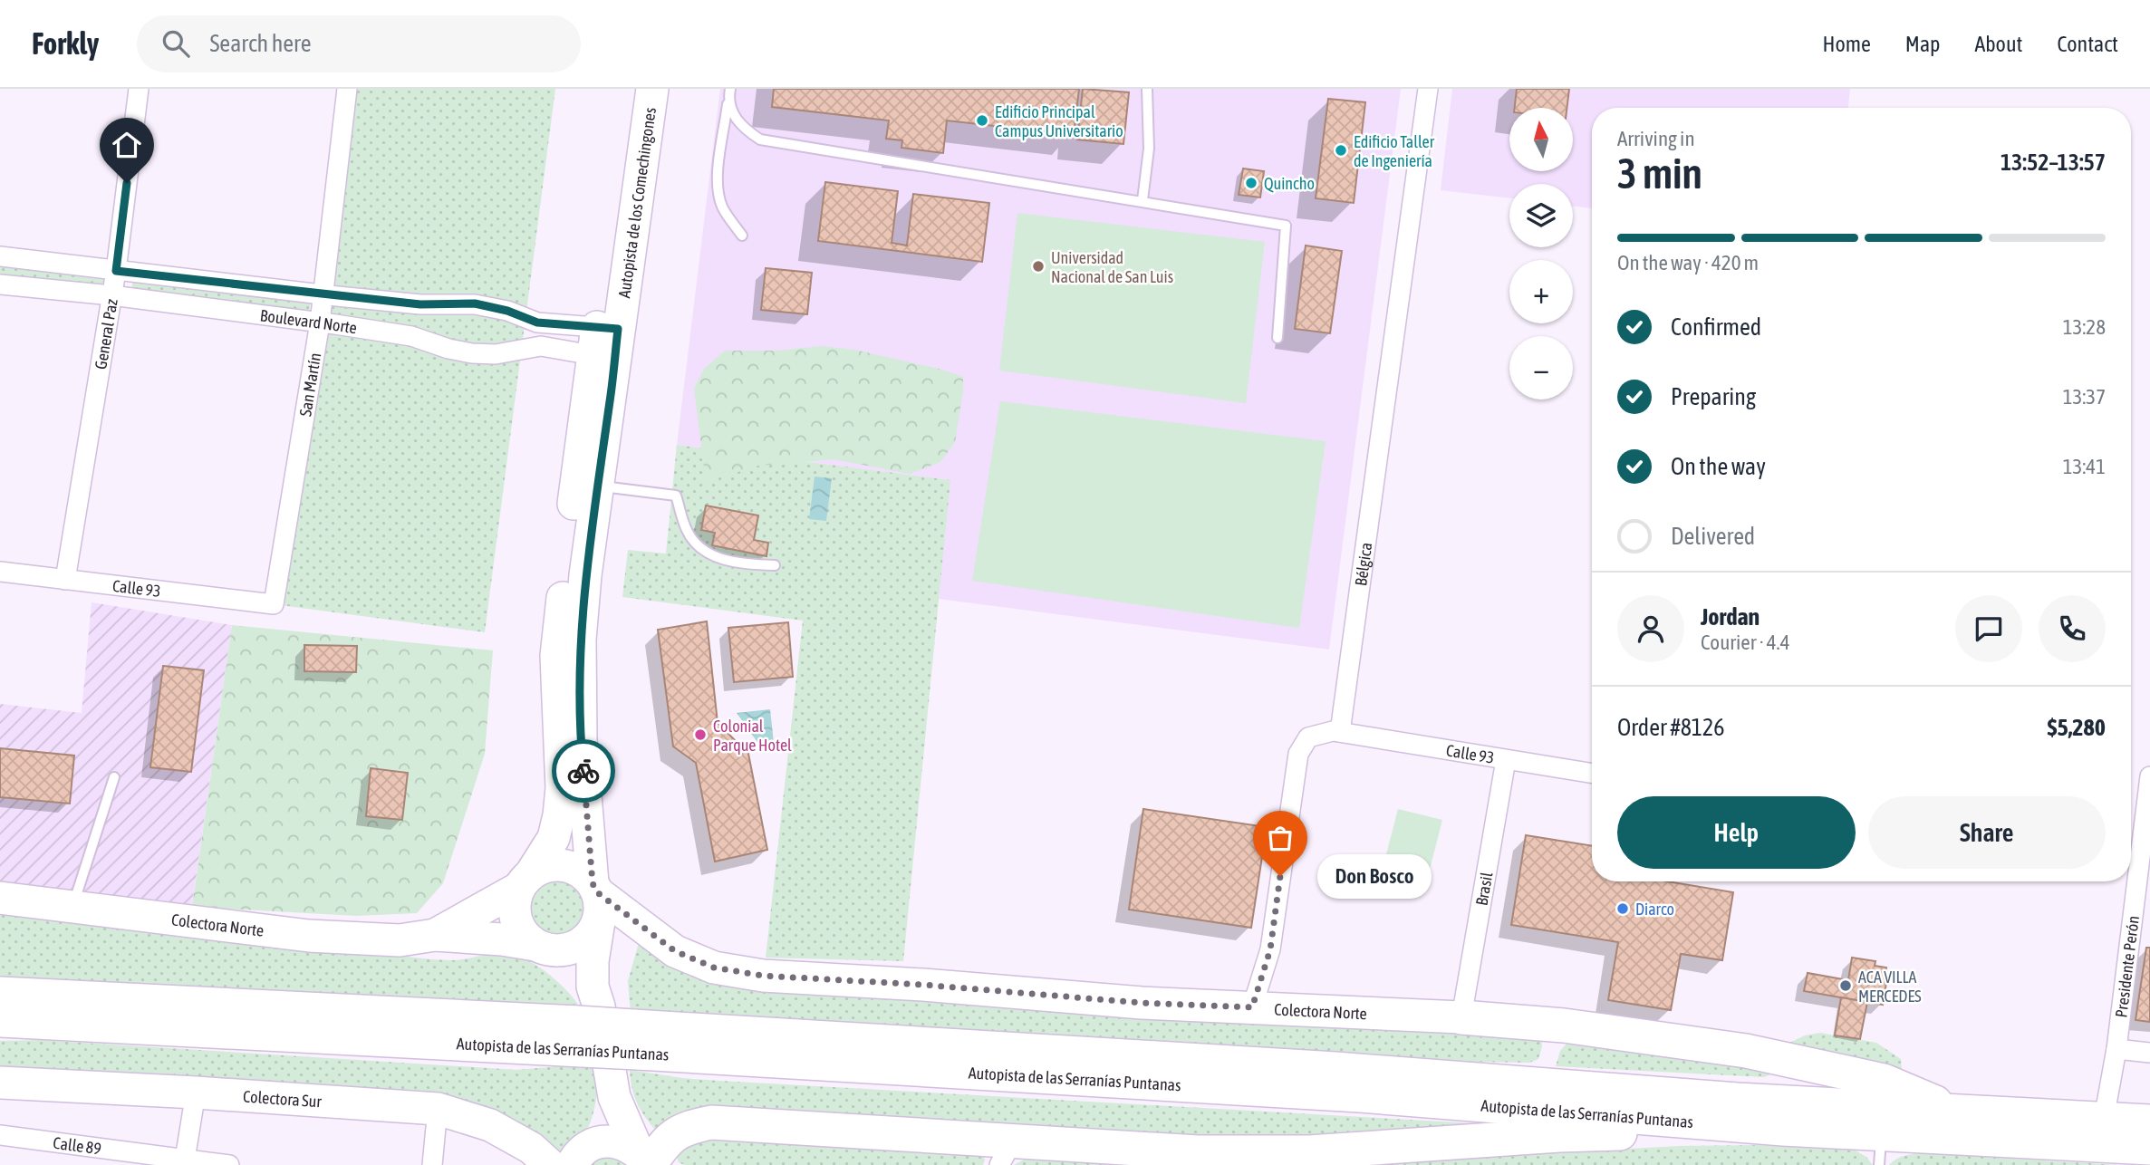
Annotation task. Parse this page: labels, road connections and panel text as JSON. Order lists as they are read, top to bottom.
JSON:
{
  "streets": {
    "highway": ["Autopista de las Serranías Puntanas"],
    "main road": ["Autopista de los Comechingones", "Colectora Norte", "Colectora Sur"],
    "street": [
      "Boulevard Norte",
      "General Paz",
      "San Martín",
      "Bélgica",
      "Calle 93",
      "Brasil",
      "Presidente Perón",
      "Calle 89"
    ]
  },
  "crossings": [
    ["Autopista de los Comechingones", "Boulevard Norte"],
    ["Autopista de los Comechingones", "Colectora Norte"],
    ["Boulevard Norte", "General Paz"],
    ["Boulevard Norte", "San Martín"],
    ["General Paz", "Calle 93"],
    ["San Martín", "Calle 93"],
    ["Bélgica", "Calle 93"],
    ["Calle 93", "Brasil"],
    ["Brasil", "Colectora Norte"],
    ["Presidente Perón", "Autopista de las Serranías Puntanas"]
  ],
  "places": [
    "Edificio Principal Campus Universitario",
    "Edificio Taller de Ingeniería",
    "Quincho",
    "Universidad Nacional de San Luis",
    "Colonial Parque Hotel",
    "Don Bosco",
    "Diarco",
    "ACA VILLA MERCEDES"
  ],
  "north": "top",
  "page": {
    "header": "Forkly",
    "search": "Search here",
    "nav": [
      "Home",
      "Map",
      "About",
      "Contact"
    ],
    "map_buttons": ["+", "−"],
    "heading": ["3 min", "Arriving in", "13:52–13:57"],
    "panel": [
      "Jordan",
      "Courier · 4.4",
      "Order #8126",
      "$5,280"
    ],
    "bar": "On the way · 420 m",
    "list": [
      ["Confirmed", "13:28"],
      ["Preparing", "13:37"],
      ["On the way", "13:41"],
      "Delivered"
    ],
    "buttons": ["Help", "Share"],
    "bubble": "Don Bosco"
  }
}
